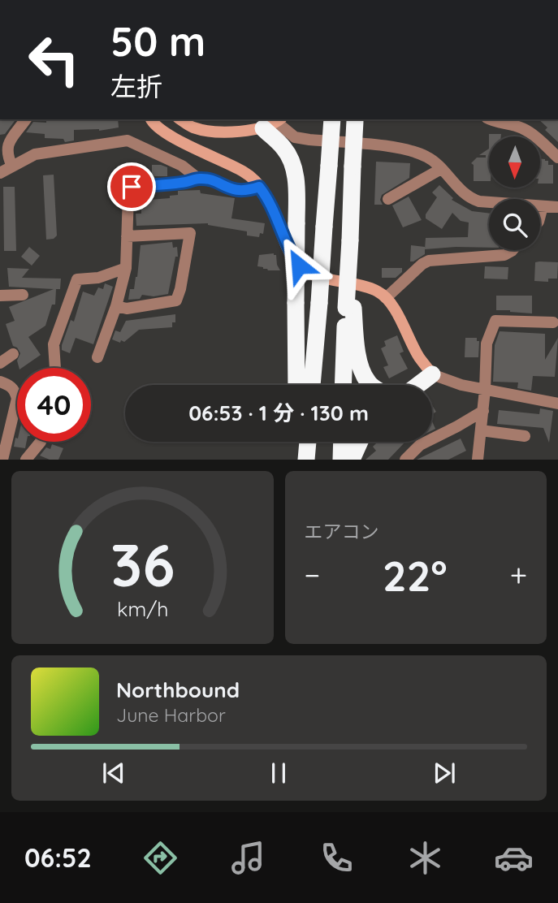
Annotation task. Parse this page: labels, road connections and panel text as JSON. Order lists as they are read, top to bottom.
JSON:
{
  "north": "bottom",
  "page": {
    "turn": ["50 m", "左折"],
    "limit": "40",
    "trip": "06:53 · 1 分 · 130 m",
    "tile": "エアコン",
    "heat": ["−", "22°", "+"],
    "song": ["Northbound", "June Harbor"],
    "tabs": "06:52",
    "gauge": ["36", "km/h"]
  }
}
